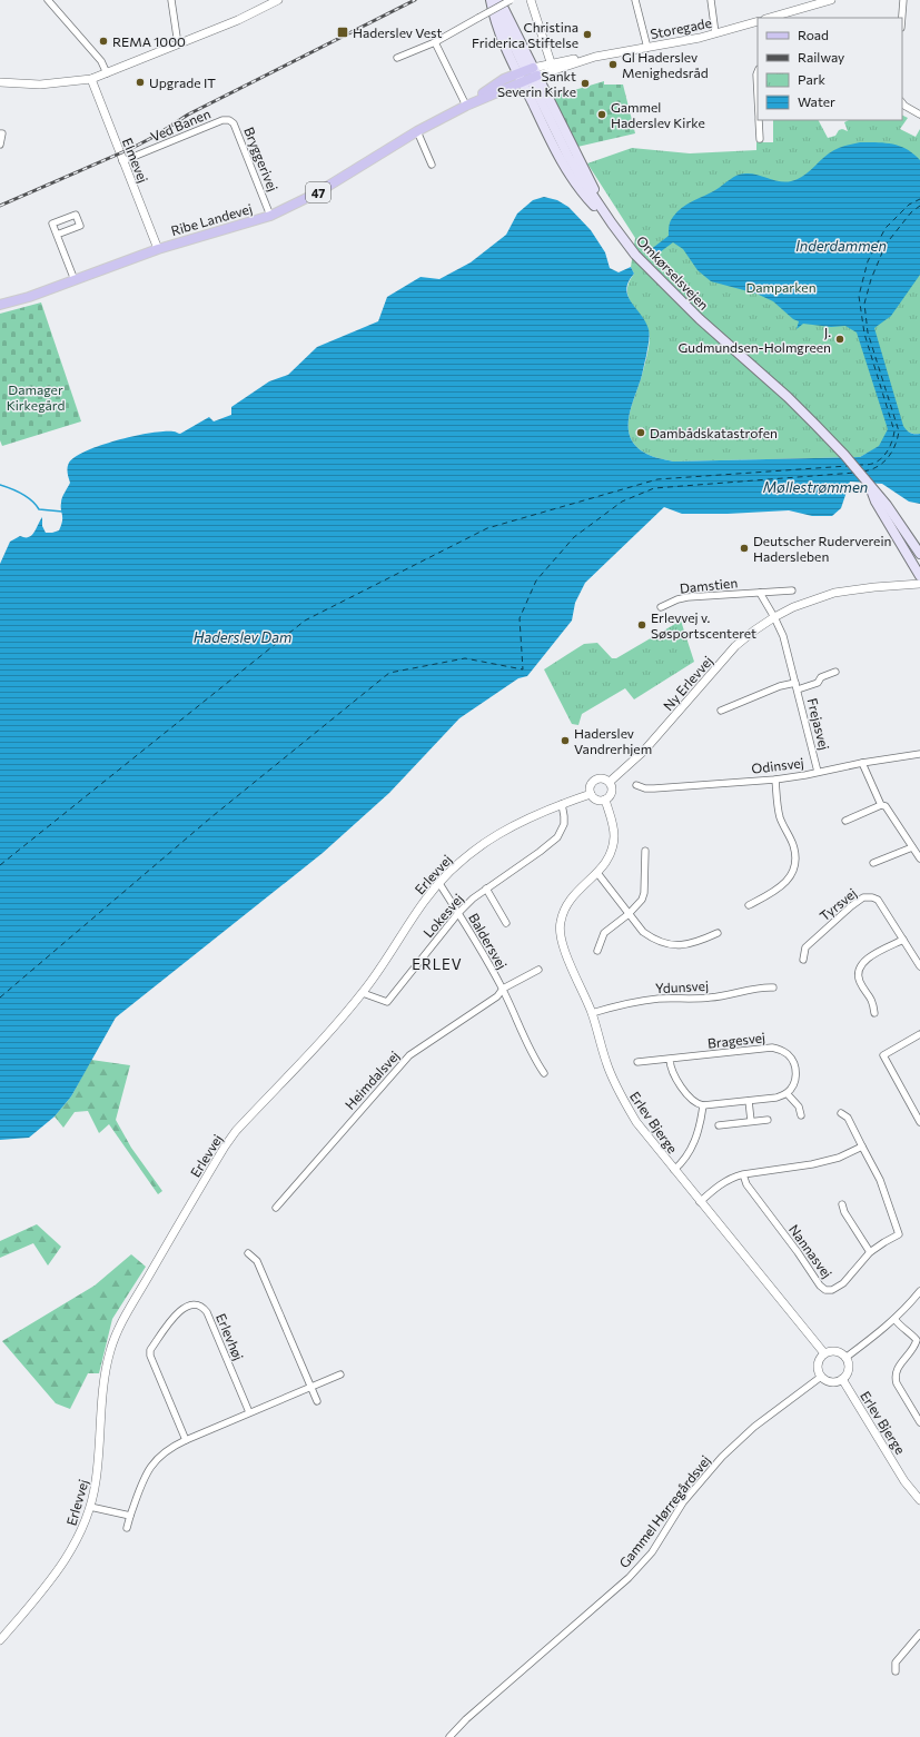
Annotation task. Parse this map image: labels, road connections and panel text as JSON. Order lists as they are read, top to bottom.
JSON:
{
  "streets": {
    "main road": ["47", "Ribe Landevej", "Omkørselsvejen"],
    "street": [
      "Storegade",
      "Ved Banen",
      "Bryggerivej",
      "Elmevej",
      "Damstien",
      "Ny Erlevvej",
      "Frejasvej",
      "Odinsvej",
      "Erlevvej",
      "Tyrsvej",
      "Lokesvej",
      "Baldersvej",
      "Ydunsvej",
      "Bragesvej",
      "Heimdalsvej",
      "Erlev Bjerge",
      "Nannasvej",
      "Erlevhøj",
      "Gammel Hørregårdsvej"
    ]
  },
  "crossings": [
    ["Storegade", "Ribe Landevej"],
    ["Ved Banen", "Bryggerivej"],
    ["Ved Banen", "Elmevej"],
    ["Bryggerivej", "Ribe Landevej"],
    ["Elmevej", "Ribe Landevej"],
    ["Ny Erlevvej", "Frejasvej"],
    ["Ny Erlevvej", "Erlevvej"],
    ["Ny Erlevvej", "Erlev Bjerge"],
    ["Frejasvej", "Odinsvej"],
    ["Erlevvej", "Lokesvej"],
    ["Erlevvej", "Baldersvej"],
    ["Erlevvej", "Erlev Bjerge"],
    ["Lokesvej", "Baldersvej"],
    ["Baldersvej", "Heimdalsvej"],
    ["Ydunsvej", "Erlev Bjerge"],
    ["Erlev Bjerge", "Gammel Hørregårdsvej"]
  ],
  "districts": ["ERLEV"],
  "water": ["Inderdammen", "Møllestrømmen", "Haderslev Dam"],
  "parks": ["Damparken", "Damager Kirkegård"],
  "places": {
    "transit": ["Haderslev Vest"],
    "other": [
      "Christina Friderica Stiftelse",
      "REMA 1000",
      "Gl Haderslev Menighedsråd",
      "Upgrade IT",
      "Sankt Severin Kirke",
      "Gammel Haderslev Kirke",
      "J. Gudmundsen-Holmgreen",
      "Dambådskatastrofen",
      "Deutscher Ruderverein Hadersleben",
      "Erlevvej v. Søsportscenteret",
      "Haderslev Vandrerhjem"
    ]
  },
  "legend": [
    "Road",
    "Railway",
    "Park",
    "Water"
  ]
}
